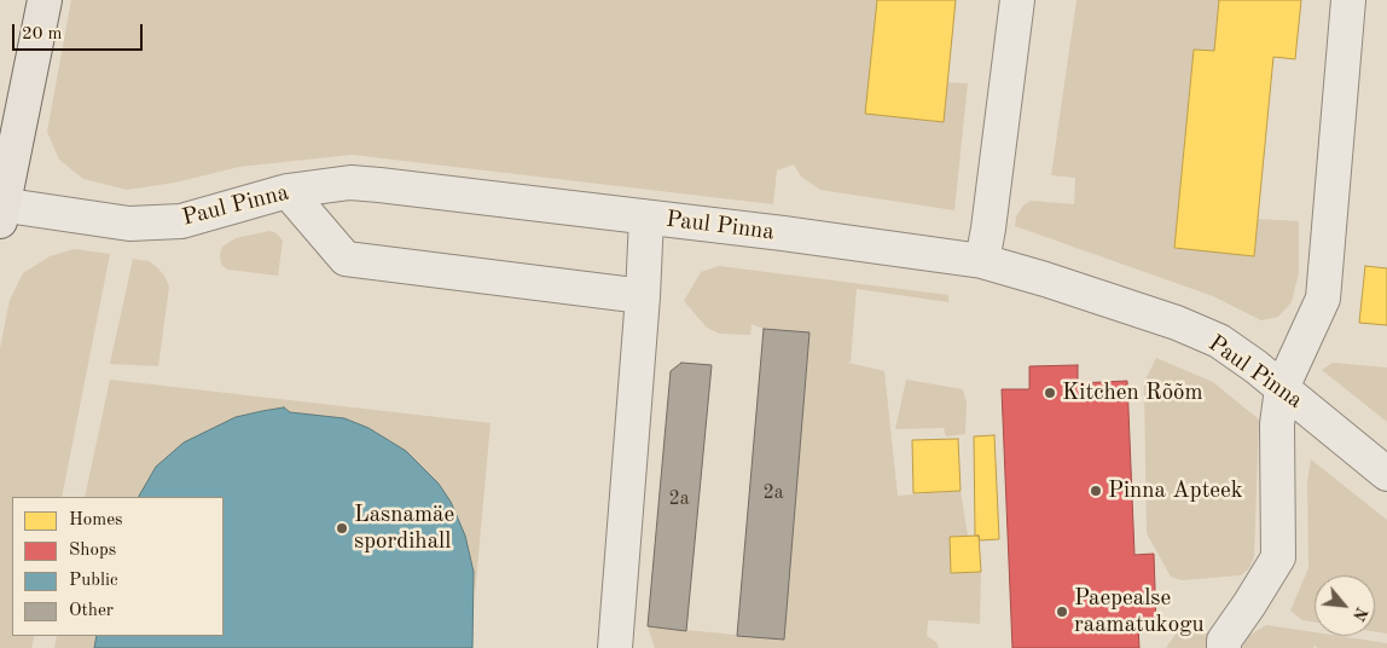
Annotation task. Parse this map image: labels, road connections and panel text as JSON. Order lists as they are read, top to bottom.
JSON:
{
  "streets": {
    "street": ["Paul Pinna"]
  },
  "places": [
    "Kitchen Rõõm",
    "Pinna Apteek",
    "Lasnamäe spordihall",
    "Paepealse raamatukogu"
  ],
  "house_numbers": ["2a", "2a"],
  "legend": [
    "Homes",
    "Shops",
    "Public",
    "Other"
  ],
  "scale_bar": "20 m",
  "north": "bottom right"
}
